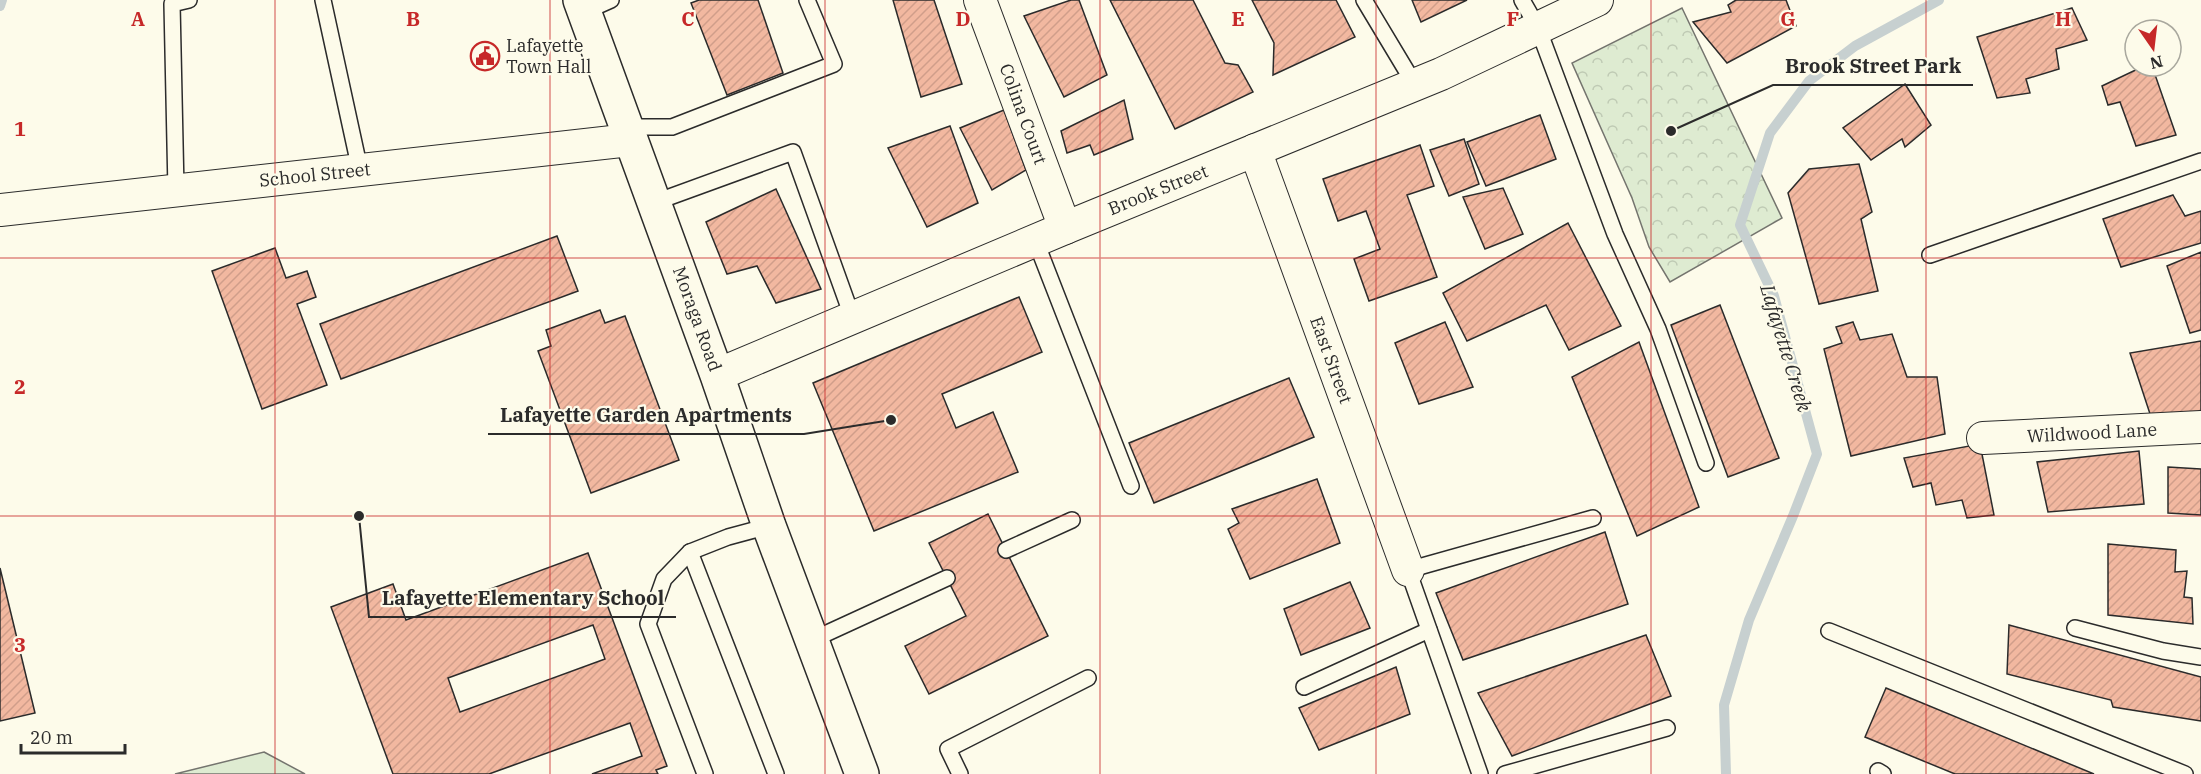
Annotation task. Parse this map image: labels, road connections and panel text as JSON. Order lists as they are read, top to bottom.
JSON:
{
  "streets": {
    "main road": ["Moraga Road"],
    "street": [
      "Colina Court",
      "School Street",
      "Brook Street",
      "East Street",
      "Wildwood Lane"
    ]
  },
  "crossings": [
    ["Colina Court", "Brook Street"],
    ["School Street", "Moraga Road"],
    ["Brook Street", "Moraga Road"],
    ["Brook Street", "East Street"]
  ],
  "water": ["Lafayette Creek"],
  "places": {
    "public building": ["Lafayette Town Hall"],
    "other": ["Brook Street Park", "Lafayette Garden Apartments", "Lafayette Elementary School"]
  },
  "scale_bar": "20 m",
  "north": "bottom",
  "grid": {
    "columns": [
      "A",
      "B",
      "C",
      "D",
      "E",
      "F",
      "G",
      "H"
    ],
    "rows": ["1", "2", "3"]
  }
}
